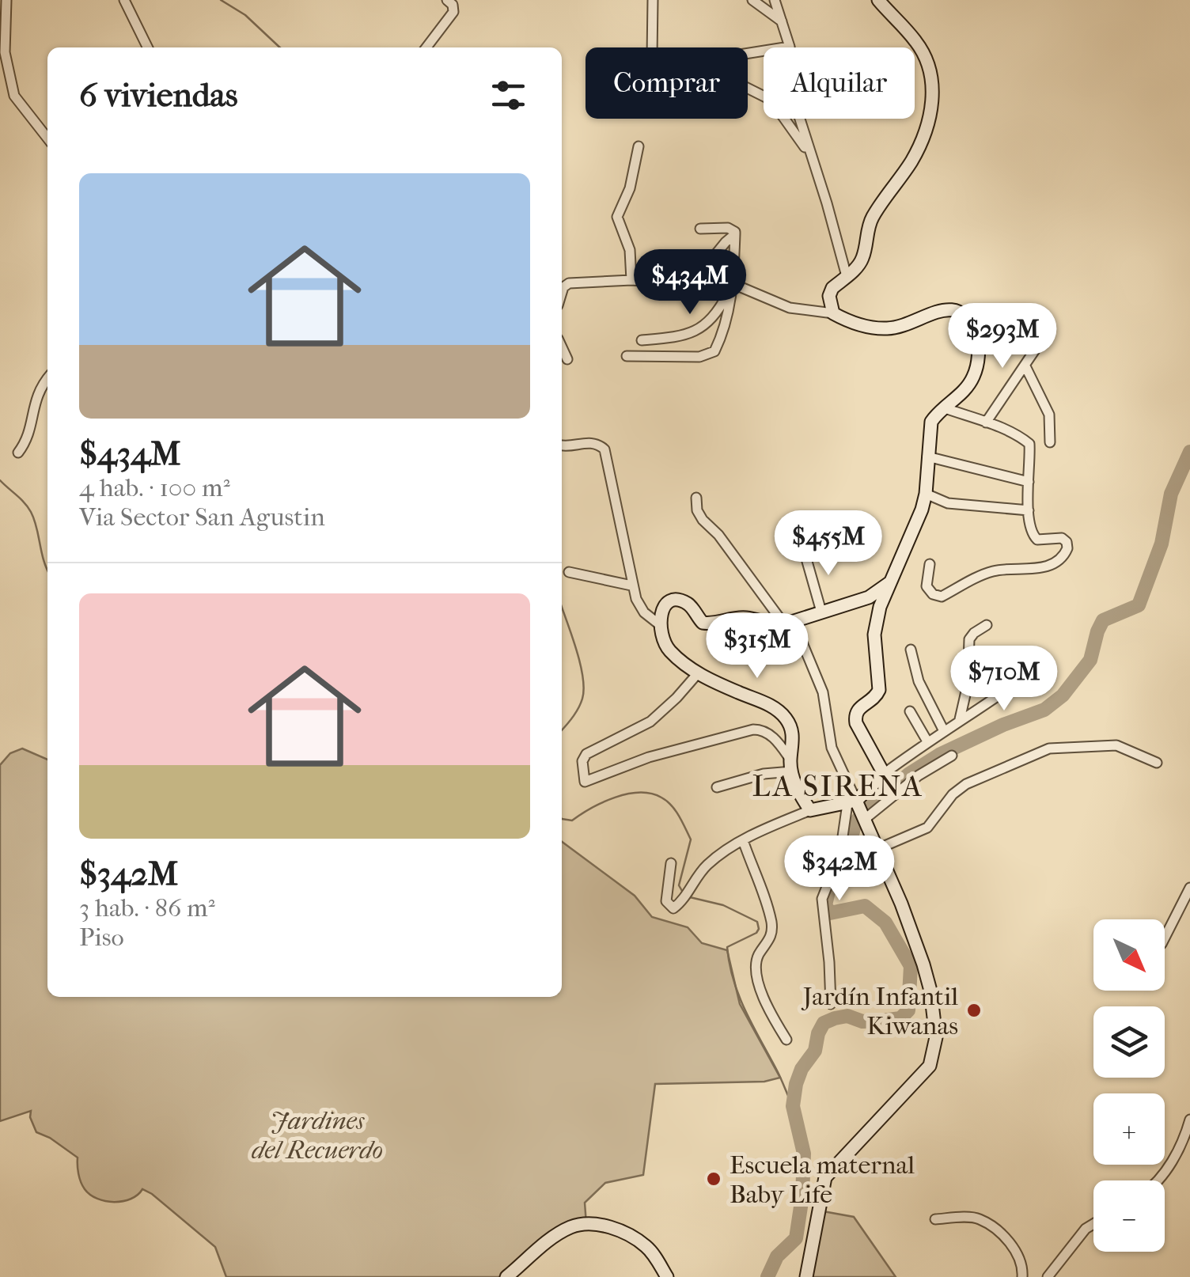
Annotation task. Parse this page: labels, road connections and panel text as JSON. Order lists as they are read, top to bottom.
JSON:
{
  "districts": ["LA SIRENA"],
  "parks": ["Jardines del Recuerdo"],
  "places": ["Jardín Infantil Kiwanas", "Escuela maternal Baby Life"],
  "north": "bottom right",
  "page": {
    "chip": ["Comprar", "Alquilar"],
    "heading": "6 viviendas",
    "list": [
      {
        "name": "$434M",
        "note": "4 hab. · 100 m² · Via Sector San Agustin"
      },
      {
        "name": "$342M",
        "note": "3 hab. · 86 m² · Piso"
      }
    ],
    "price": [
      "$434M",
      "$293M",
      "$455M",
      "$315M",
      "$710M",
      "$342M"
    ],
    "map_buttons": ["+", "−"]
  }
}
